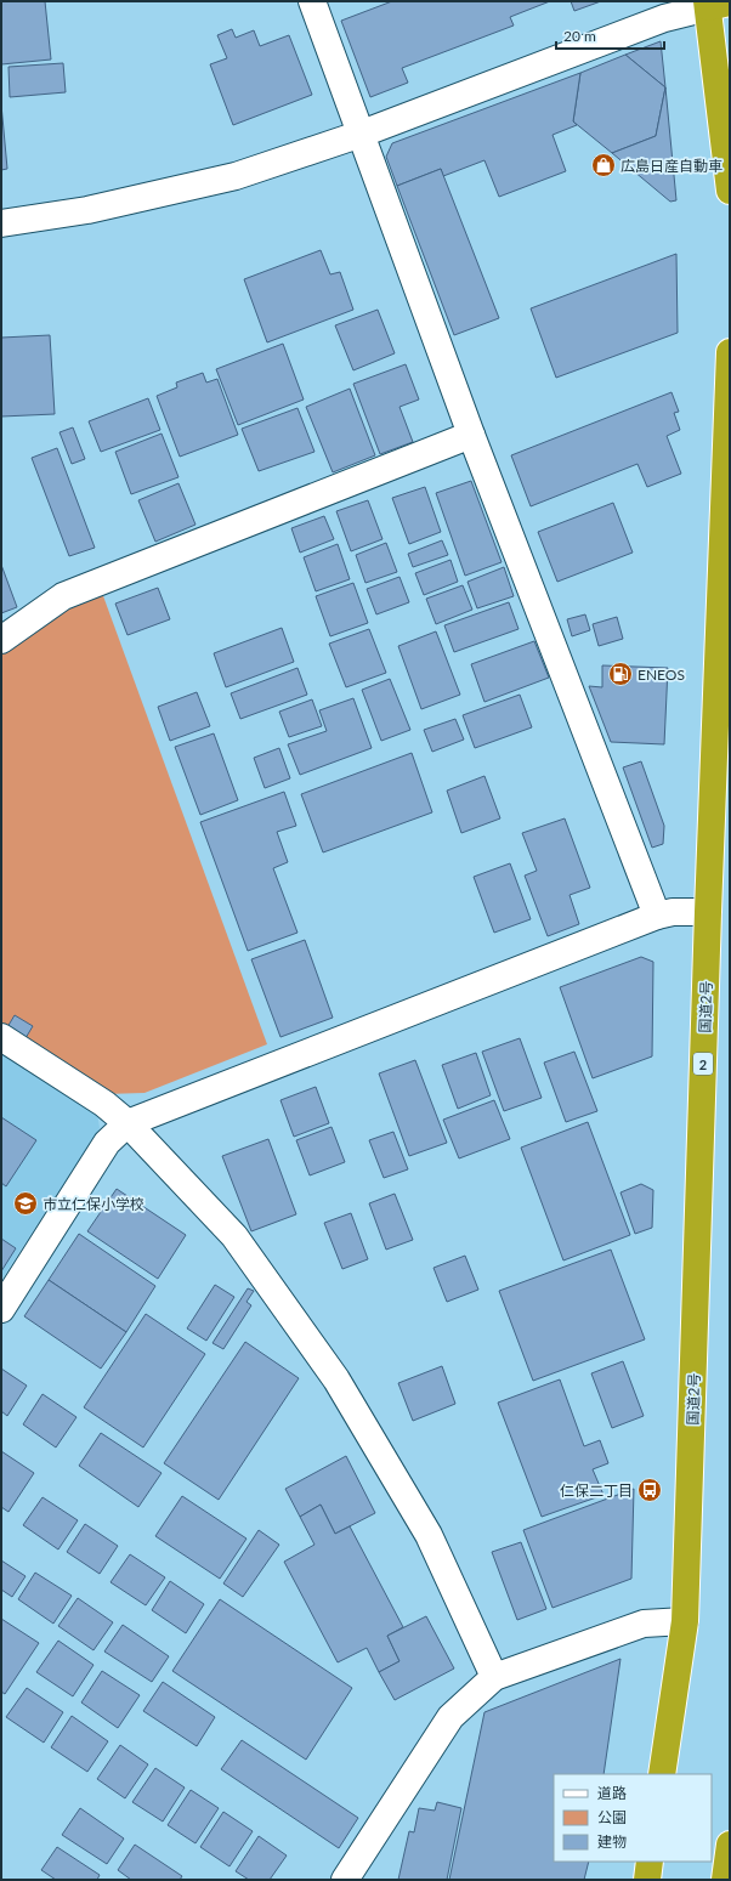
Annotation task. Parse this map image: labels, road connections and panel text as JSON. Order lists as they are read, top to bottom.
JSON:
{
  "streets": {
    "highway": ["国道2号", "2"]
  },
  "places": {
    "shop": ["広島日産自動車"],
    "fuel station": ["ENEOS"],
    "school or university": ["市立仁保小学校"],
    "bus stop": ["仁保二丁目"]
  },
  "legend": ["道路", "公園", "建物"],
  "scale_bar": "20 m"
}
